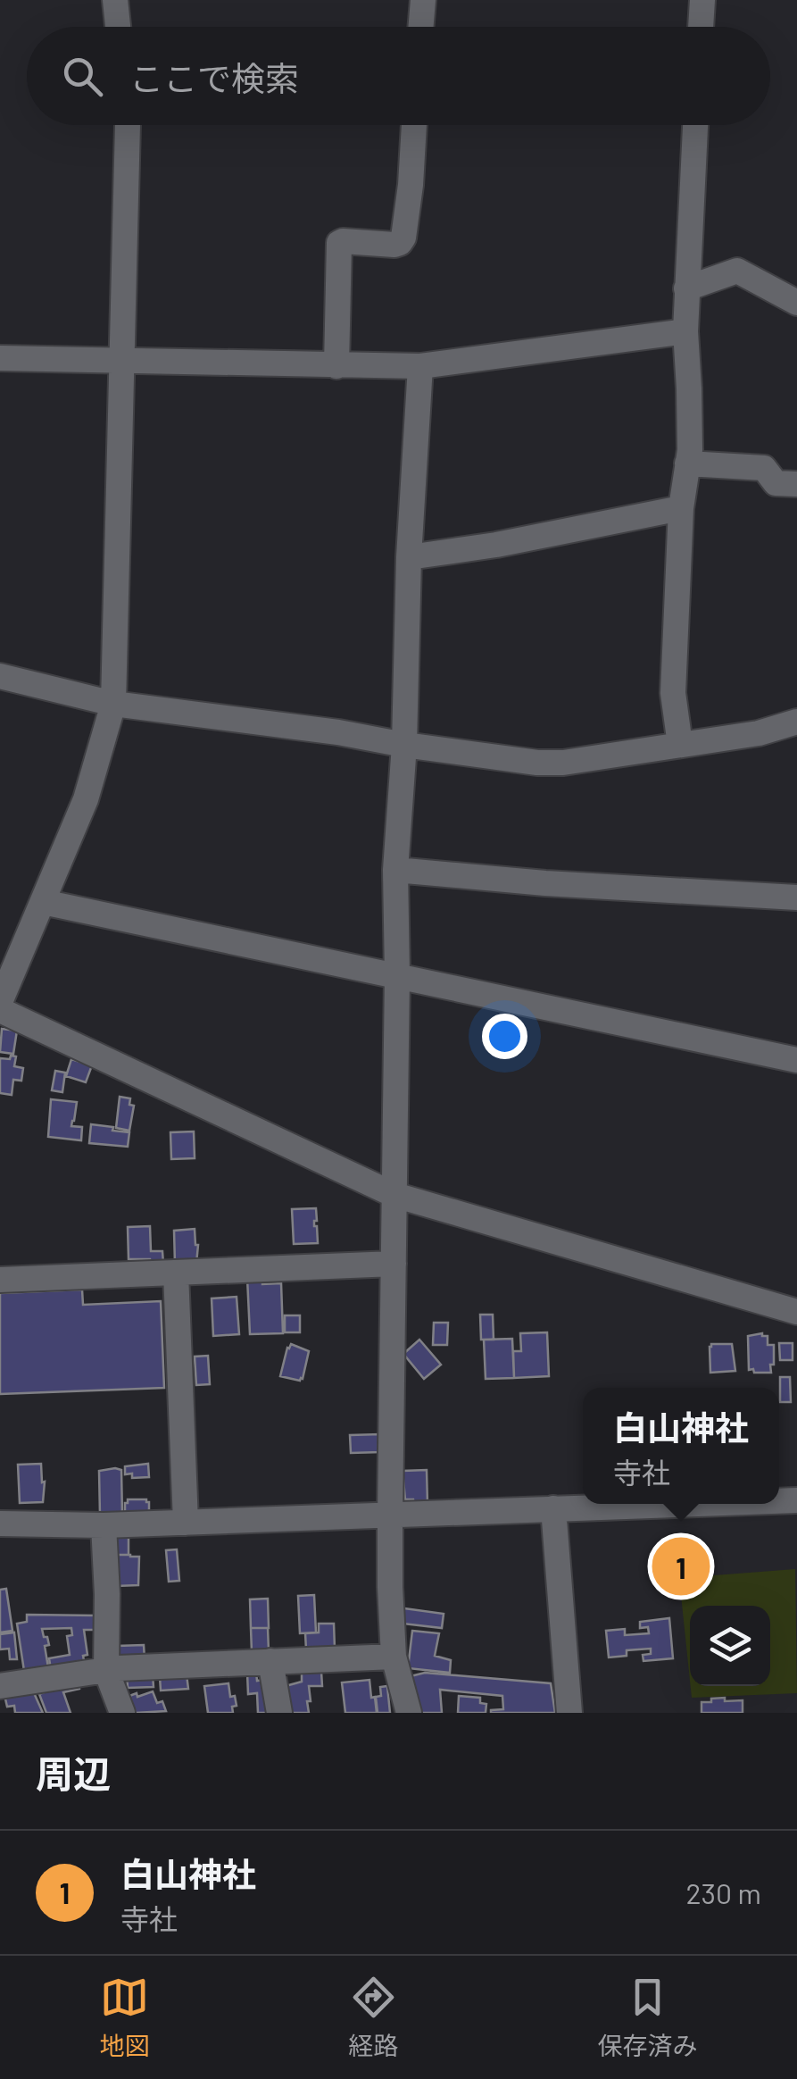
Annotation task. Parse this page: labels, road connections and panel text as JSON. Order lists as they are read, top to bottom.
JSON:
{
  "page": {
    "search": "ここで検索",
    "popup": ["白山神社", "寺社"],
    "pins": "1",
    "heading": "周辺",
    "list": [
      {
        "mark": "1",
        "name": "白山神社",
        "note": "寺社",
        "value": "230 m"
      }
    ],
    "nav": ["地図", "経路", "保存済み"]
  }
}
